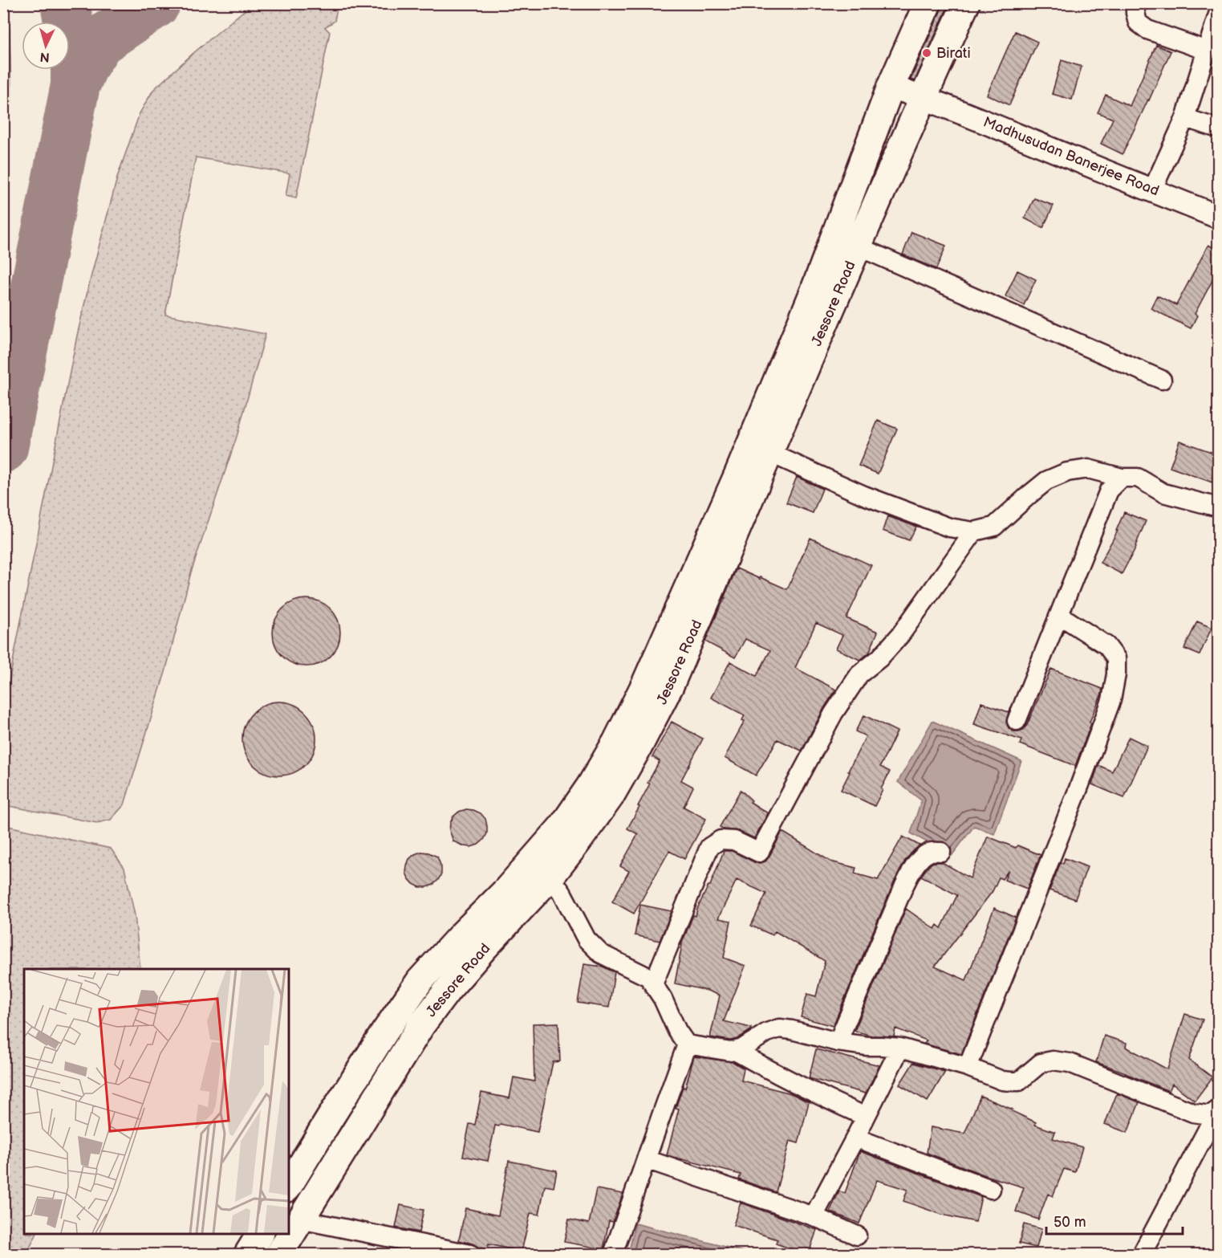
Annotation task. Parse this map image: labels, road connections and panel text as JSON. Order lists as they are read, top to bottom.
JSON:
{
  "streets": {
    "highway": ["Jessore Road"],
    "main road": ["Madhusudan Banerjee Road"]
  },
  "crossings": [
    ["Madhusudan Banerjee Road", "Jessore Road"]
  ],
  "places": ["Birati"],
  "scale_bar": "50 m",
  "north": "bottom"
}
